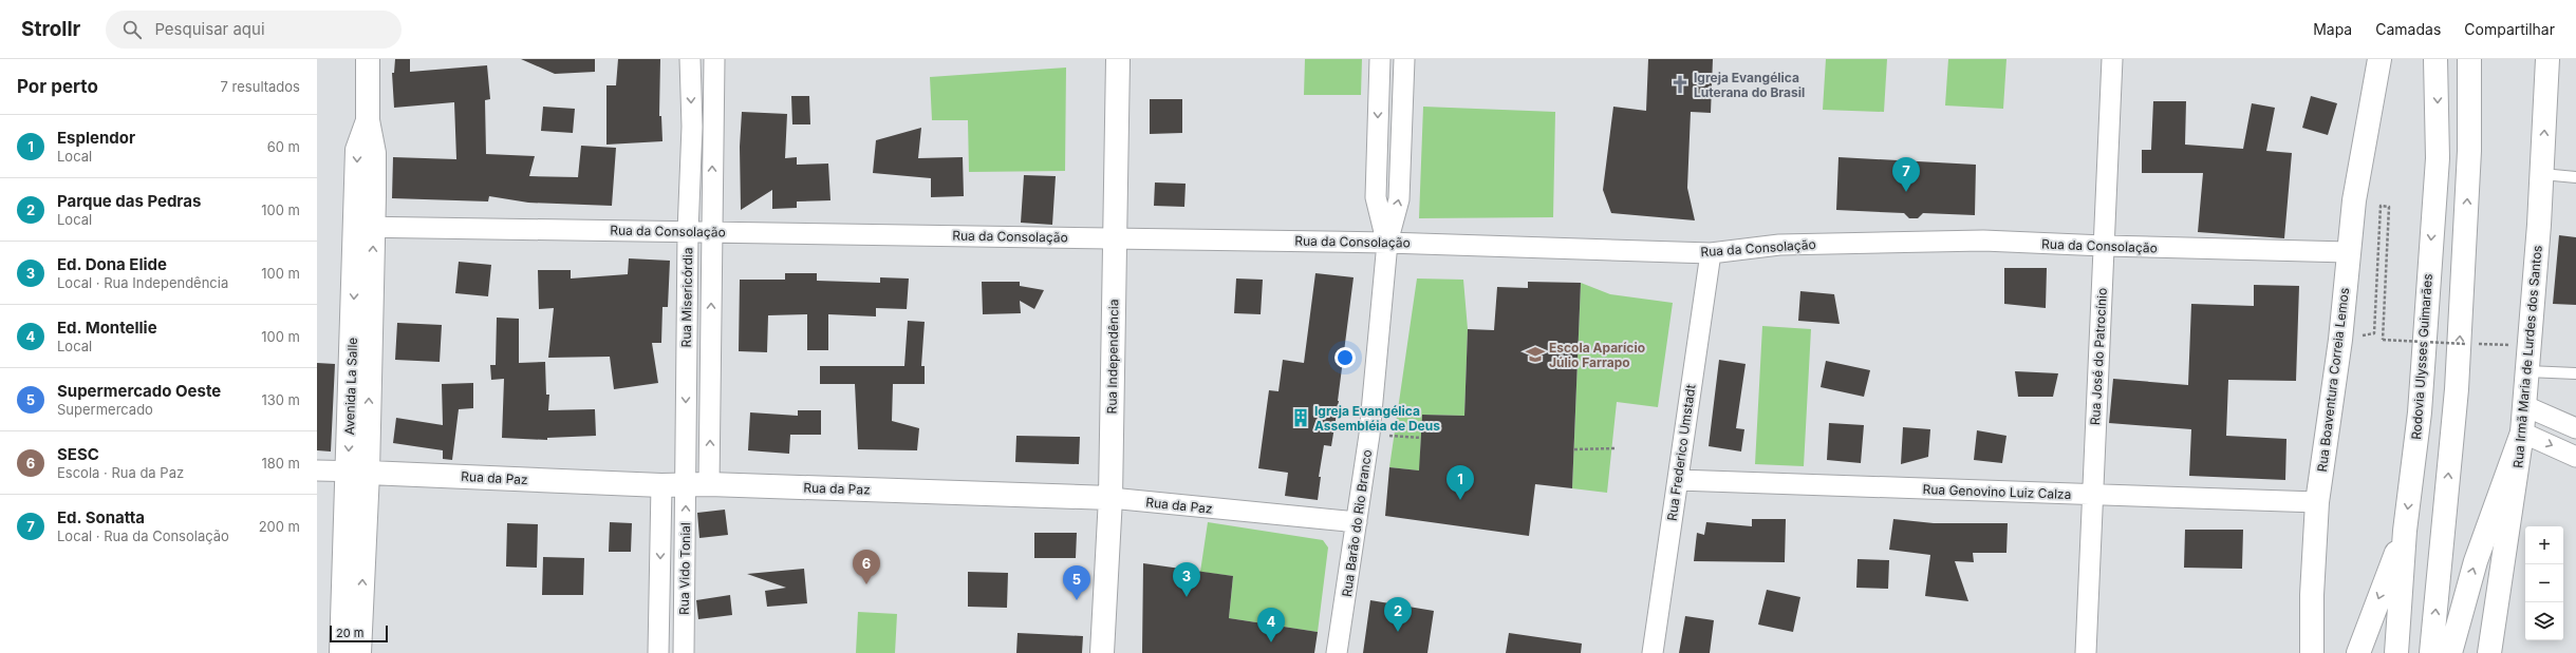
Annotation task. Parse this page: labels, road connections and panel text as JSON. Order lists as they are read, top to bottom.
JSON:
{
  "streets": {
    "main road": [
      "Rua Independência",
      "Rodovia Ulysses Guimarães",
      "Rua Irmã Maria de Lurdes dos Santos",
      "Rua Boaventura Correia Lemos",
      "Avenida La Salle",
      "Rua da Paz"
    ],
    "street": [
      "Rua da Consolação",
      "Rua Misericórdia",
      "Rua José do Patrocínio",
      "Rua Frederico Umstadt",
      "Rua Genovino Luiz Calza",
      "Rua Barão do Rio Branco",
      "Rua Vido Tonial"
    ]
  },
  "crossings": [
    ["Rua da Consolação", "Rua Misericórdia"],
    ["Rua da Consolação", "Rua Independência"],
    ["Rua da Consolação", "Rua José do Patrocínio"],
    ["Rua da Consolação", "Rua Boaventura Correia Lemos"],
    ["Rua da Consolação", "Avenida La Salle"],
    ["Rua da Consolação", "Rua Frederico Umstadt"],
    ["Rua da Consolação", "Rua Barão do Rio Branco"],
    ["Rua Misericórdia", "Rua da Paz"],
    ["Rua Misericórdia", "Rua Vido Tonial"],
    ["Rua Independência", "Rua da Paz"],
    ["Rua José do Patrocínio", "Rua Genovino Luiz Calza"],
    ["Rua Boaventura Correia Lemos", "Rua Genovino Luiz Calza"],
    ["Avenida La Salle", "Rua da Paz"],
    ["Rua Frederico Umstadt", "Rua Genovino Luiz Calza"],
    ["Rua da Paz", "Rua Barão do Rio Branco"],
    ["Rua da Paz", "Rua Vido Tonial"]
  ],
  "places": {
    "church": ["Igreja Evangélica Luterana do Brasil"],
    "school or university": ["Escola Aparício Júlio Farrapo"],
    "building": ["Igreja Evangélica Assembléia de Deus"]
  },
  "scale_bar": "20 m",
  "page": {
    "header": "Strollr",
    "search": "Pesquisar aqui",
    "nav": ["Mapa", "Camadas", "Compartilhar"],
    "heading": ["Por perto", "7 resultados"],
    "list": [
      {
        "mark": "1",
        "name": "Esplendor",
        "note": "Local",
        "value": "60 m"
      },
      {
        "mark": "2",
        "name": "Parque das Pedras",
        "note": "Local",
        "value": "100 m"
      },
      {
        "mark": "3",
        "name": "Ed. Dona Elide",
        "note": "Local · Rua Independência",
        "value": "100 m"
      },
      {
        "mark": "4",
        "name": "Ed. Montellie",
        "note": "Local",
        "value": "100 m"
      },
      {
        "mark": "5",
        "name": "Supermercado Oeste",
        "note": "Supermercado",
        "value": "130 m"
      },
      {
        "mark": "6",
        "name": "SESC",
        "note": "Escola · Rua da Paz",
        "value": "180 m"
      },
      {
        "mark": "7",
        "name": "Ed. Sonatta",
        "note": "Local · Rua da Consolação",
        "value": "200 m"
      }
    ],
    "pins": [
      "7",
      "1",
      "6",
      "3",
      "5",
      "2",
      "4"
    ],
    "map_buttons": ["+", "−"],
    "scale": "20 m"
  }
}
